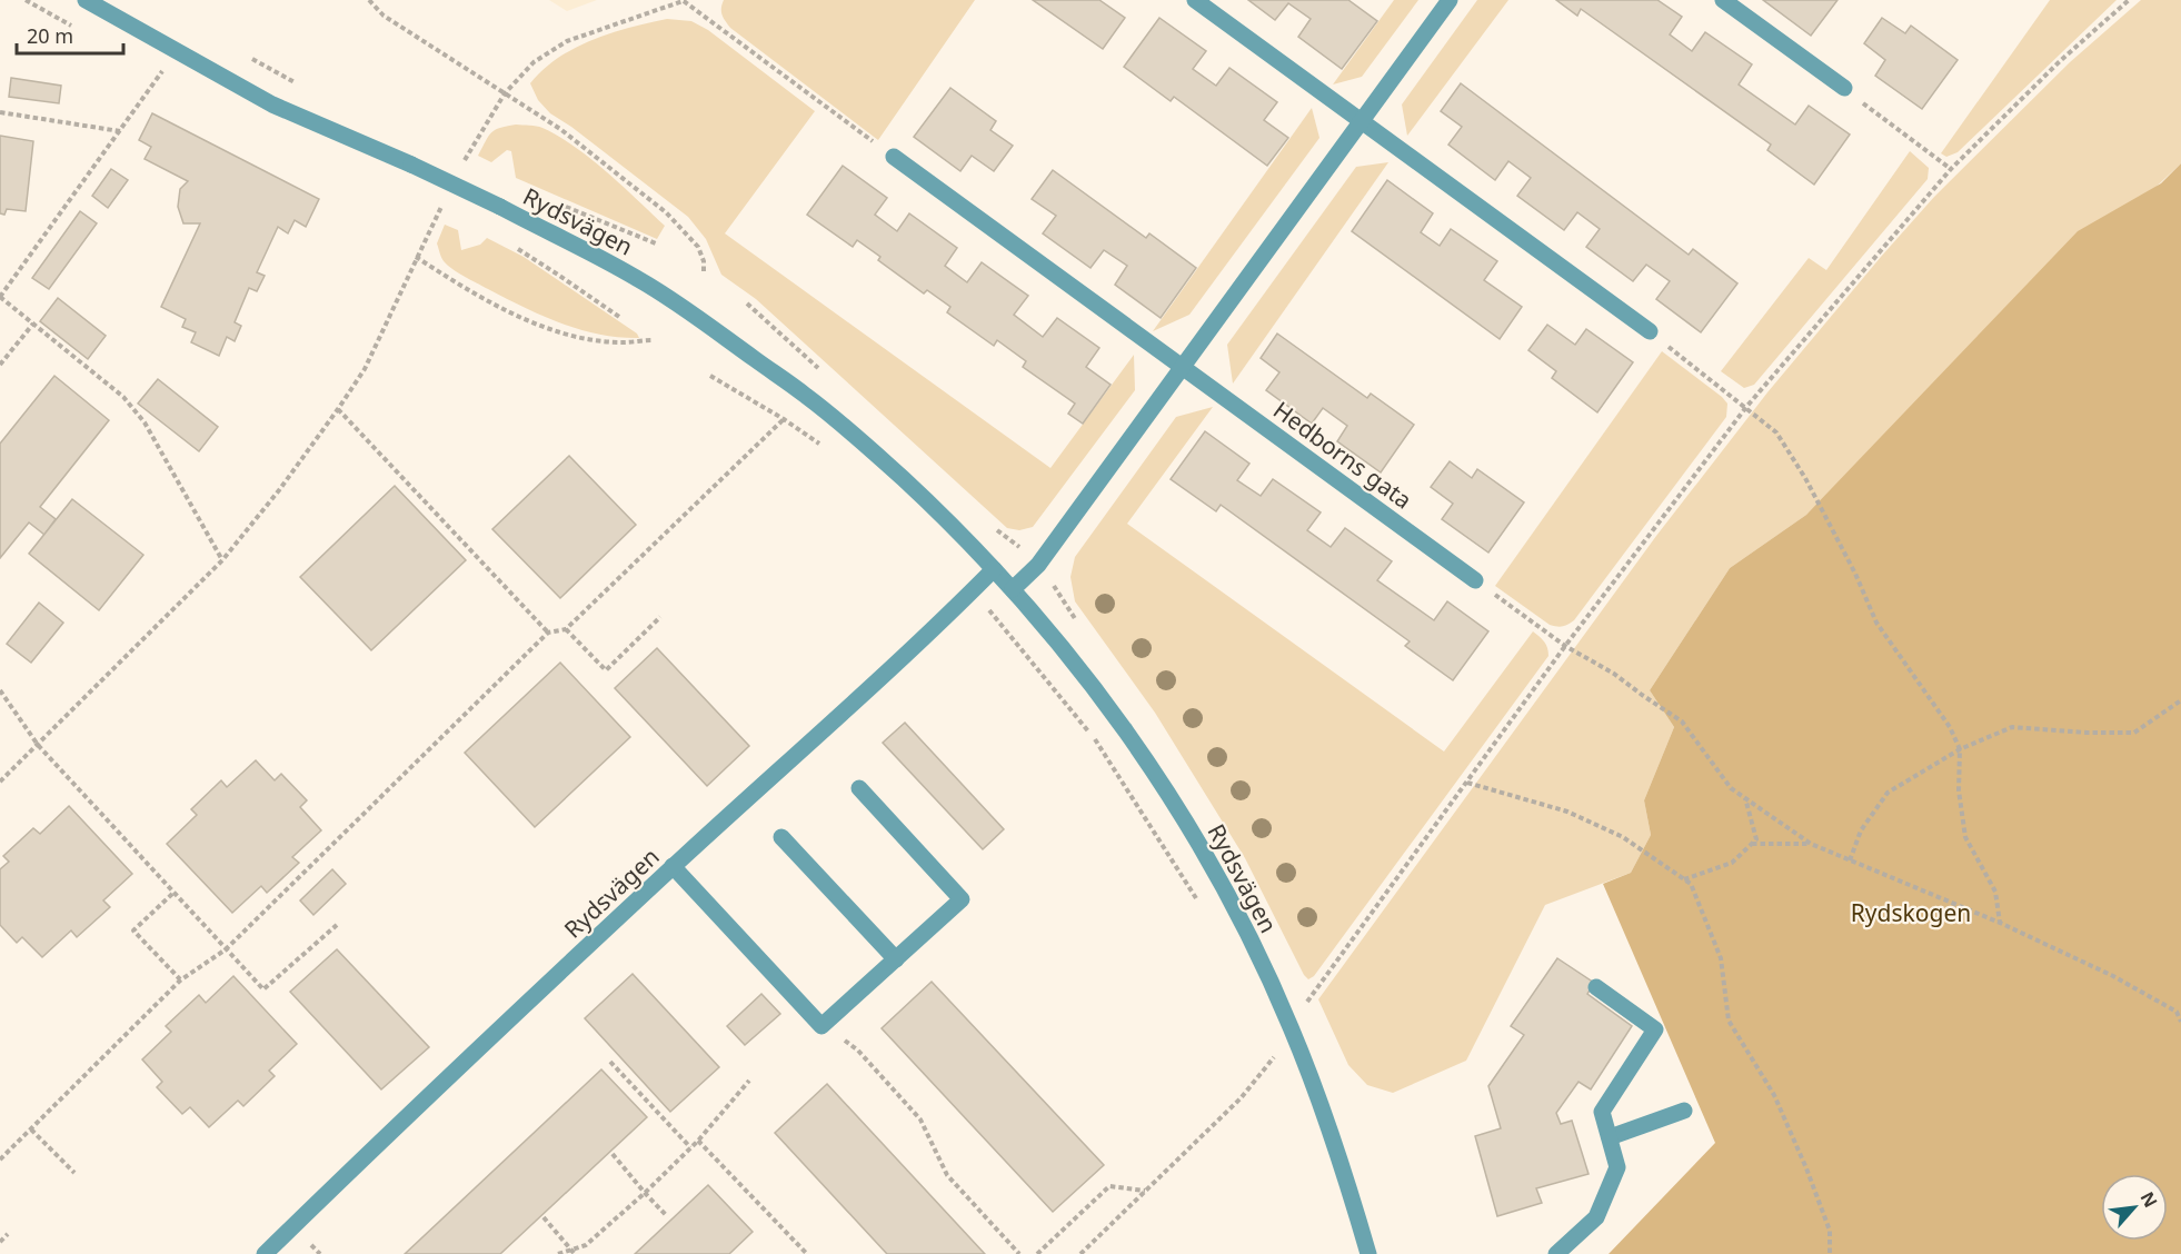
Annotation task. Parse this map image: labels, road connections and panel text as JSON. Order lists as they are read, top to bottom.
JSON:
{
  "streets": {
    "street": ["Rydsvägen", "Hedborns gata"]
  },
  "parks": ["Rydskogen"],
  "scale_bar": "20 m",
  "north": "top right"
}
